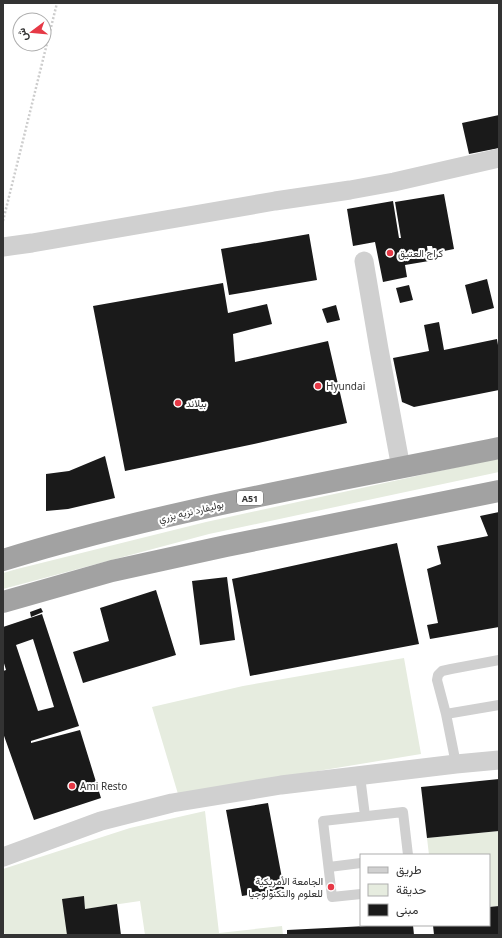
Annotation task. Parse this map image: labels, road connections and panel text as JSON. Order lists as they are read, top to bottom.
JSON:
{
  "streets": {
    "highway": ["A51", "بوليفارد نزيه بزري"]
  },
  "places": [
    "كراج العتيق",
    "Hyundai",
    "بيلاند",
    "Ami Resto",
    "الجامعة الأمريكية للعلوم والتكنولوجيا"
  ],
  "legend": ["طريق", "حديقة", "مبنى"],
  "north": "left"
}
